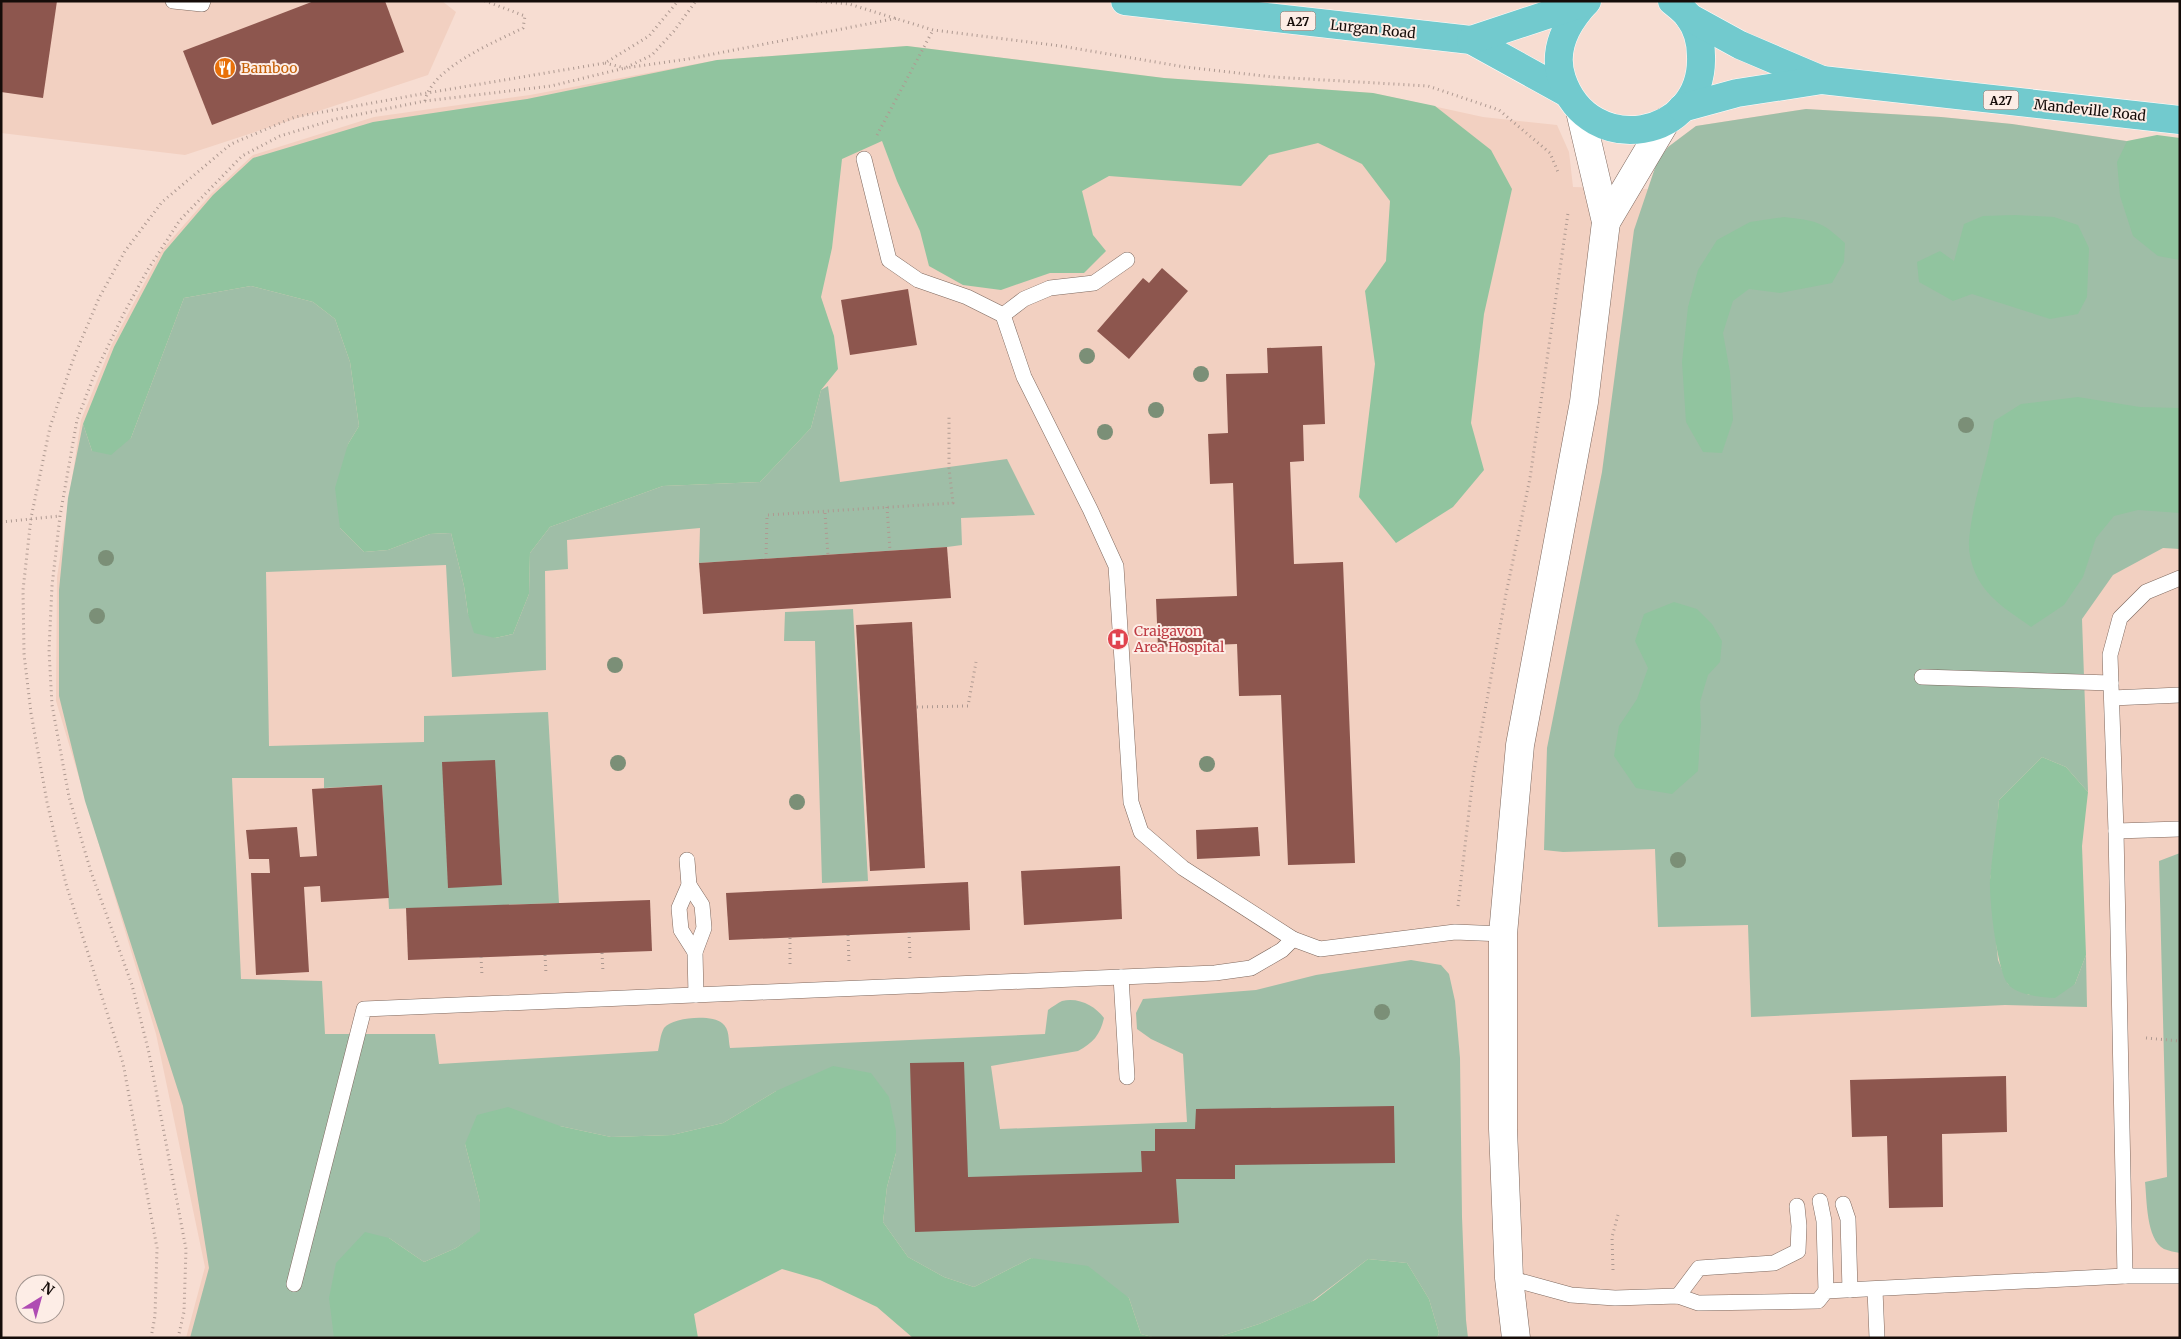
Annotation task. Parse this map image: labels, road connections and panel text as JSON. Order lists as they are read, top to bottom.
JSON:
{
  "streets": {
    "main road": ["A27", "Lurgan Road", "Mandeville Road"]
  },
  "crossings": [
    ["A27", "Lurgan Road"],
    ["A27", "Mandeville Road"]
  ],
  "places": {
    "restaurant": ["Bamboo"],
    "hospital": ["Craigavon Area Hospital"]
  },
  "north": "top right"
}
